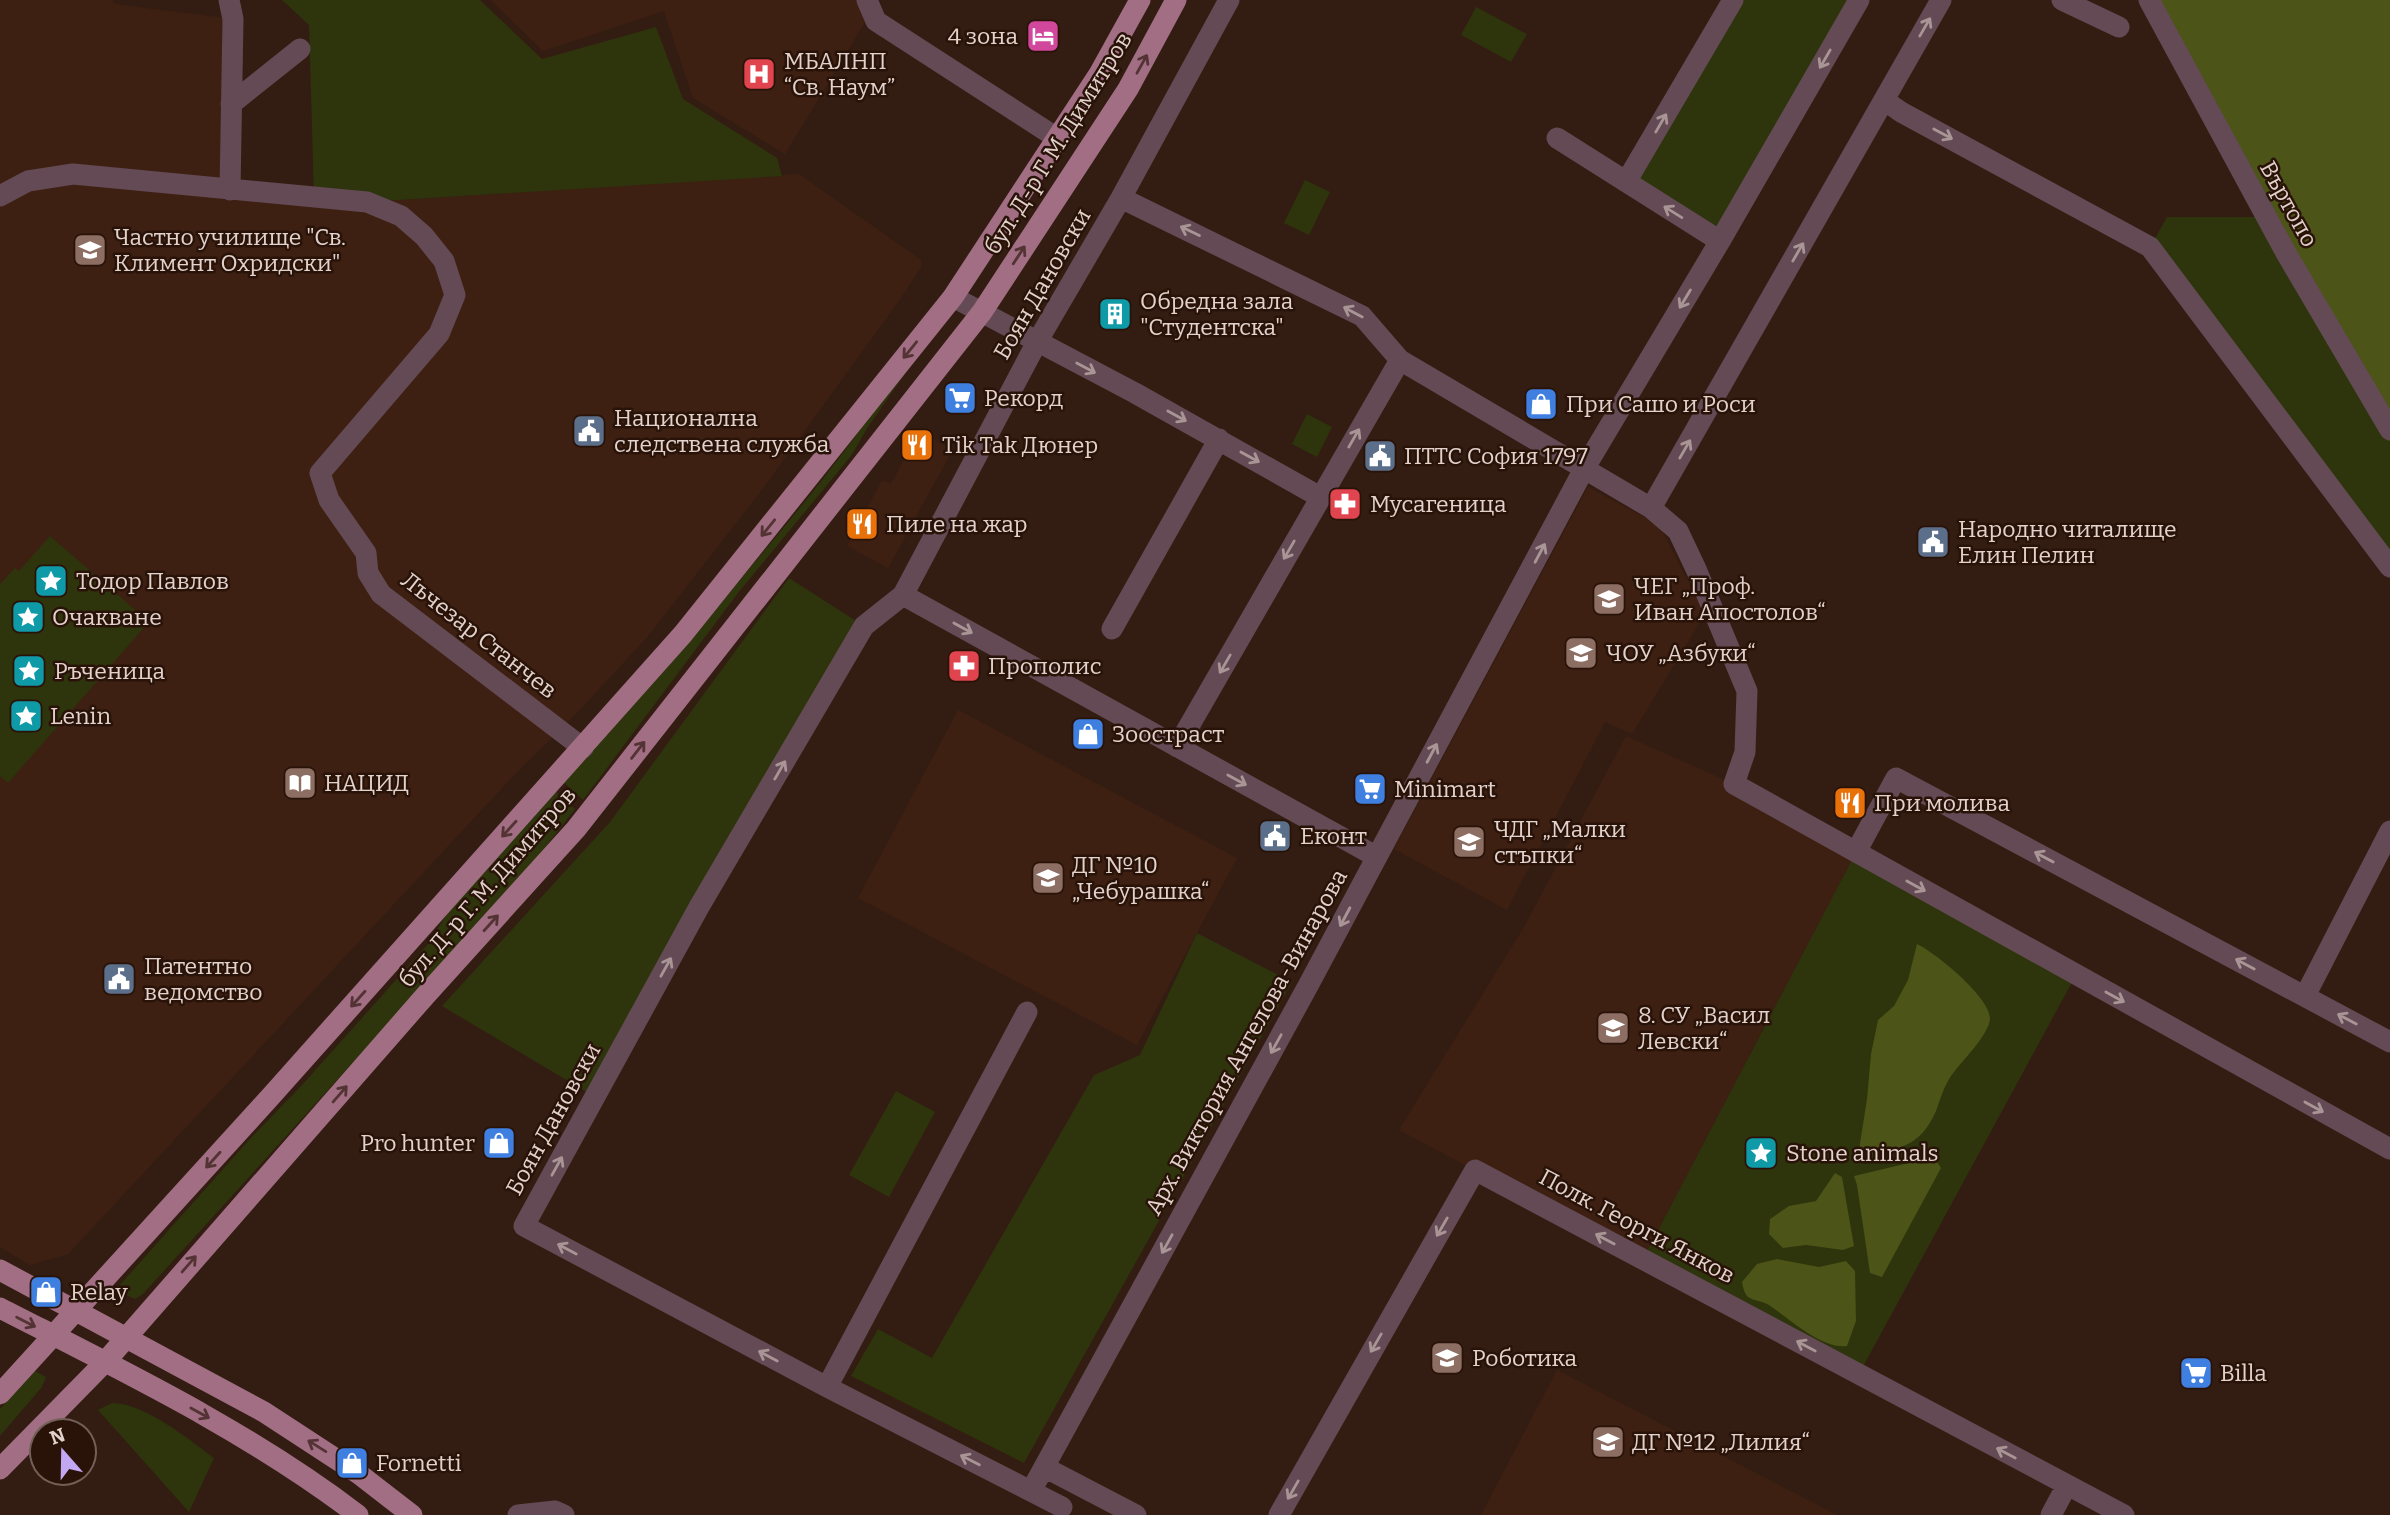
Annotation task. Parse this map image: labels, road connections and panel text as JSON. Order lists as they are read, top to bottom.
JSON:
{
  "streets": {
    "main road": ["бул. Д-р Г. М. Димитров"],
    "street": [
      "Въртопо",
      "Боян Дановски",
      "Лъчезар Станчев",
      "Арх. Виктория Ангелова-Винарова",
      "Полк. Георги Янков"
    ]
  },
  "crossings": [
    ["бул. Д-р Г. М. Димитров", "Лъчезар Станчев"],
    ["Боян Дановски", "Арх. Виктория Ангелова-Винарова"]
  ],
  "places": {
    "hotel": ["4 зона"],
    "hospital": ["MБАЛНП “Св. Наум”"],
    "school or university": [
      "Частно училище \"Св. Климент Охридски\"",
      "ЧЕГ „Проф. Иван Апостолов“",
      "ЧОУ „Азбуки“",
      "ЧДГ „Малки стъпки“",
      "ДГ №10 „Чебурашка“",
      "8. СУ „Васил Левски“",
      "Роботика",
      "ДГ №12 „Лилия“"
    ],
    "building": ["Обредна зала \"Студентска\""],
    "supermarket": ["Рекорд", "Minimart", "Billa"],
    "shop": [
      "При Сашо и Роси",
      "Зоостраст",
      "Pro hunter",
      "Relay",
      "Fornetti"
    ],
    "public building": [
      "Национална следствена служба",
      "ПТТС София 1797",
      "Народно читалище Елин Пелин",
      "Еконт",
      "Патентно ведомство"
    ],
    "restaurant": ["Tik Tak Дюнер", "Пиле на жар", "При молива"],
    "pharmacy": ["Мусагеница", "Прополис"],
    "place": [
      "Тодор Павлов",
      "Очакване",
      "Ръченица",
      "Lenin",
      "Stone animals"
    ],
    "library": ["НАЦИД"]
  },
  "north": "top"
}
